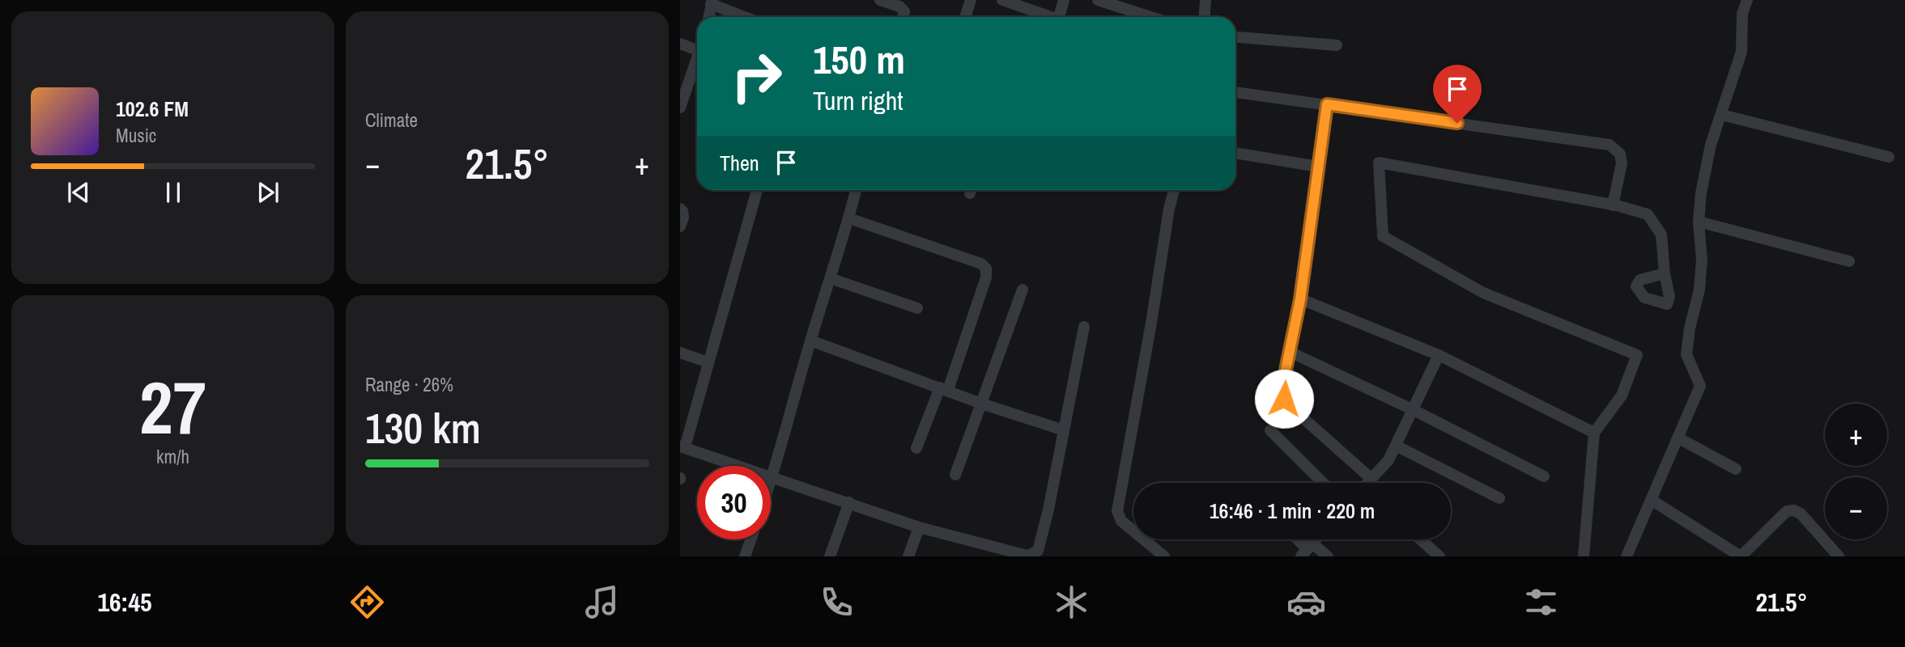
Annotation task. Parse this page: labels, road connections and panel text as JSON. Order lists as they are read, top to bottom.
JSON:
{
  "page": {
    "tile": [
      "Climate",
      ["27", "km/h"],
      ["Range · 26%", "130 km"]
    ],
    "turn": ["150 m", "Turn right"],
    "song": ["102.6 FM", "Music"],
    "then": "Then",
    "heat": ["−", "21.5°", "+"],
    "map_buttons": ["+", "−"],
    "limit": "30",
    "trip": "16:46 · 1 min · 220 m",
    "tabs": ["16:45", "21.5°"]
  }
}
